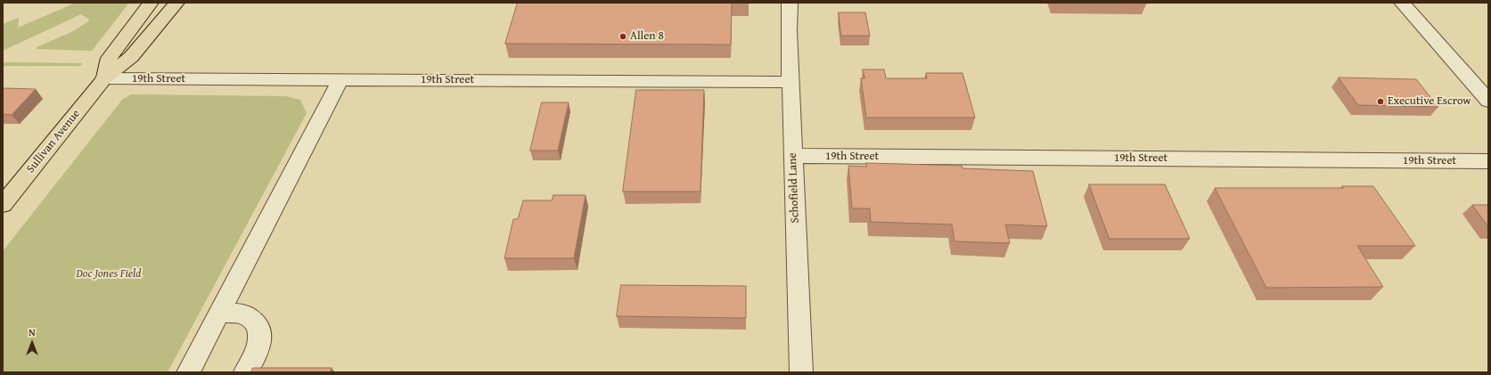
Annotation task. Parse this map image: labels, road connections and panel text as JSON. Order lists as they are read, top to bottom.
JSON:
{
  "streets": {
    "main road": ["Sullivan Avenue"],
    "street": ["19th Street", "Schofield Lane"]
  },
  "crossings": [
    ["19th Street", "Sullivan Avenue"],
    ["19th Street", "Schofield Lane"]
  ],
  "parks": ["Doc Jones Field"],
  "places": ["Allen 8", "Executive Escrow"],
  "north": "top"
}
